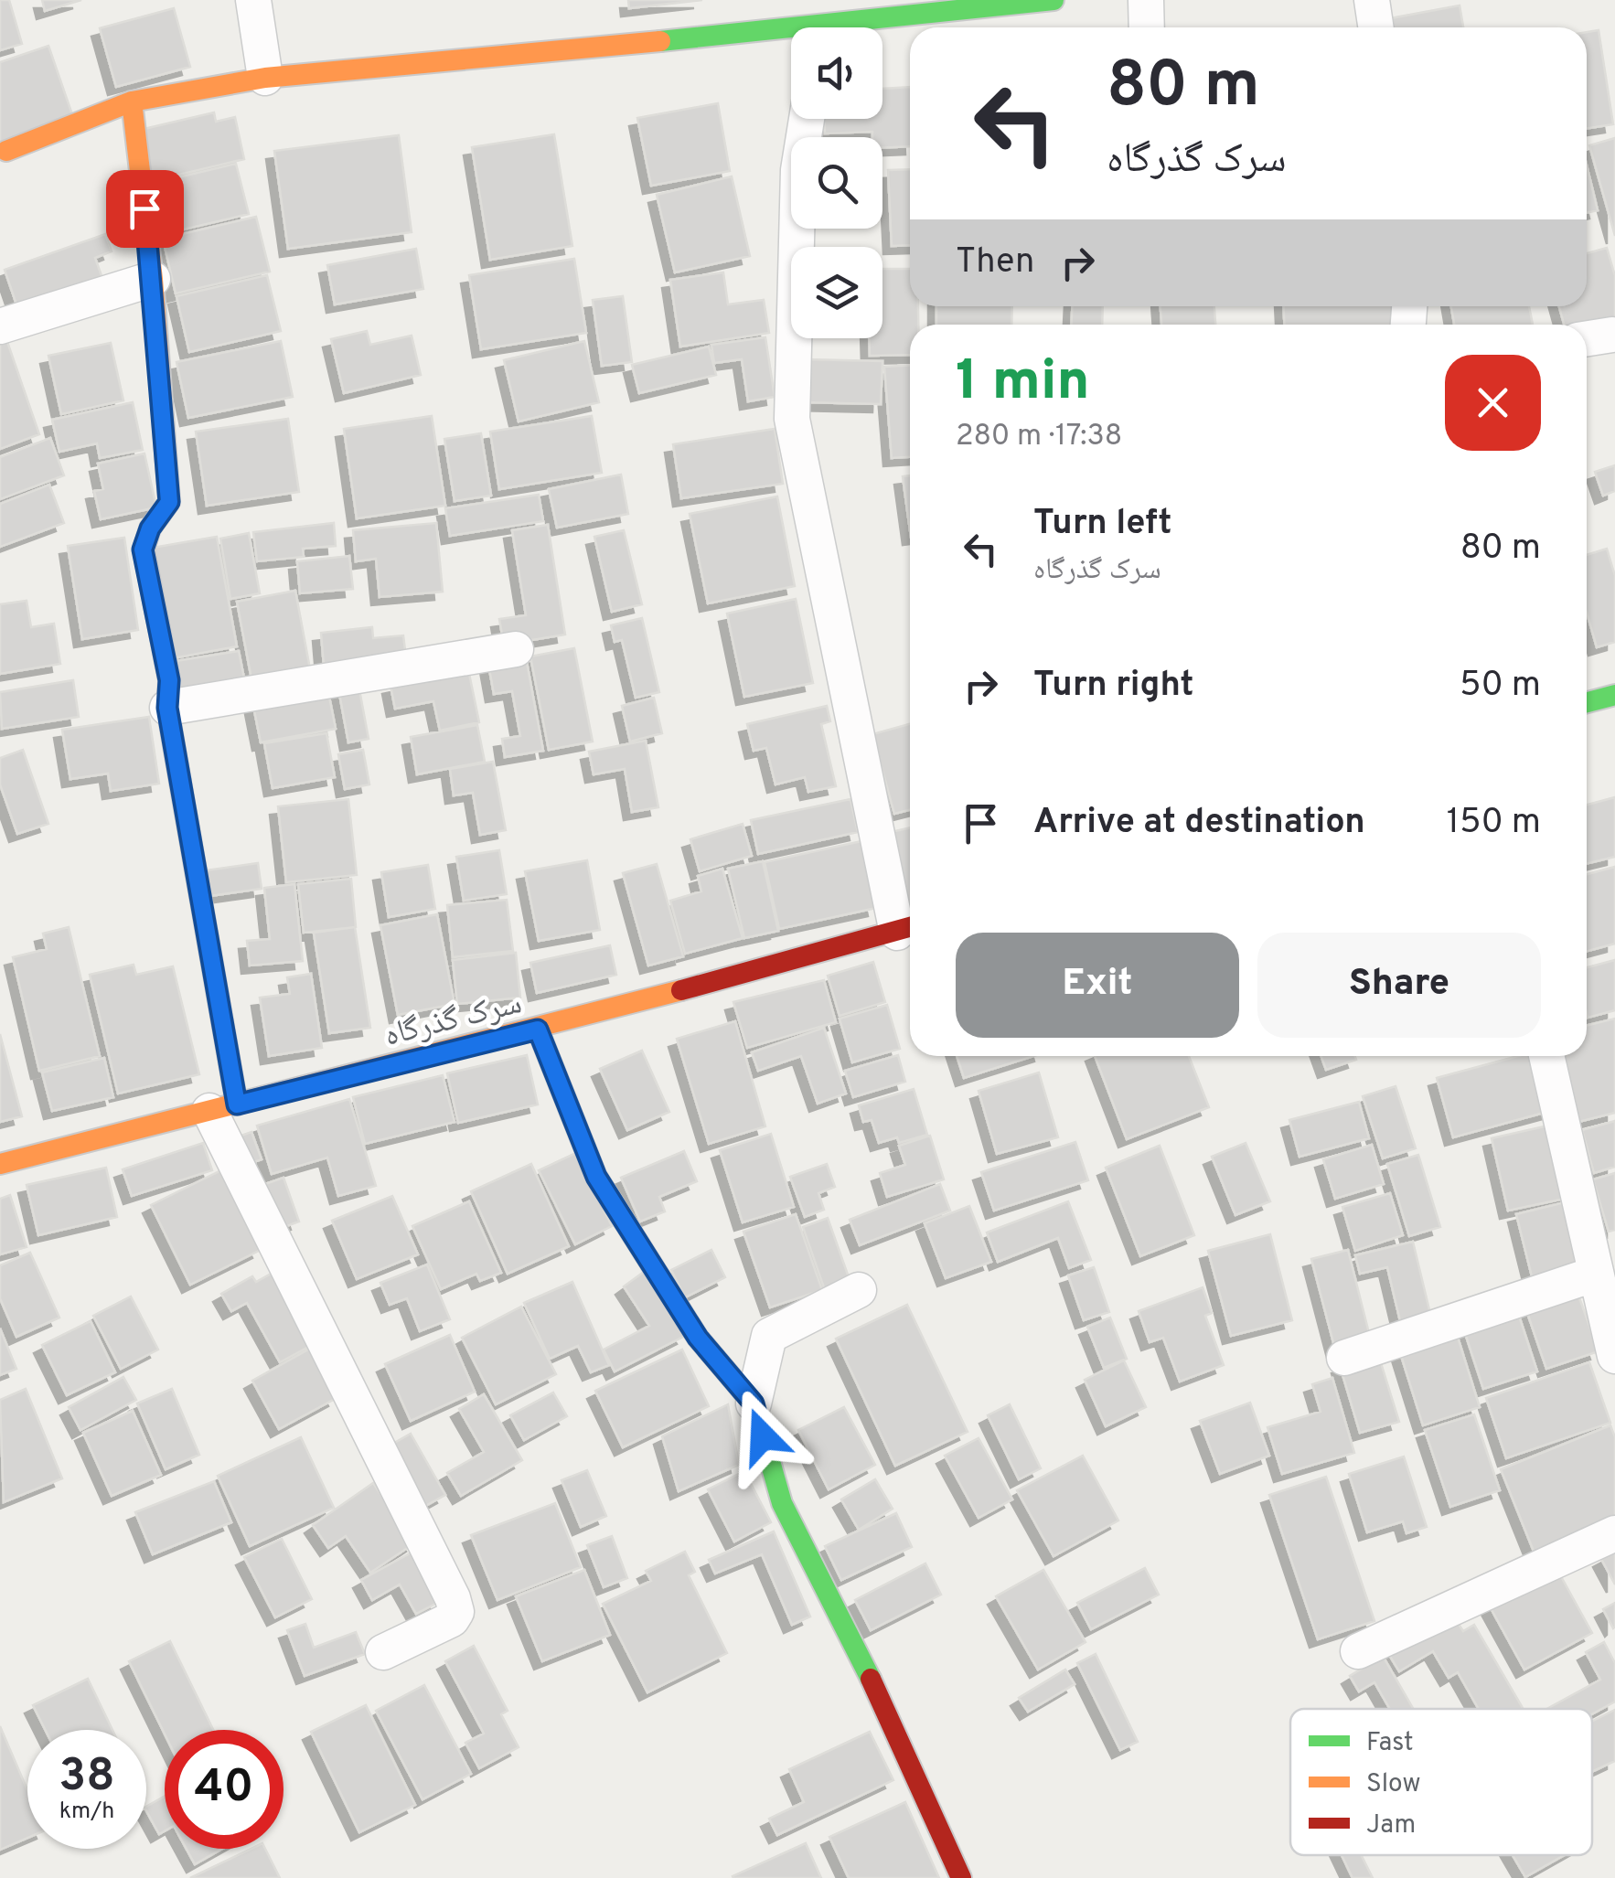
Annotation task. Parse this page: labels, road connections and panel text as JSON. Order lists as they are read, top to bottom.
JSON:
{
  "streets": {
    "street": ["سرک گذرگاه"]
  },
  "legend": ["Fast", "Slow", "Jam"],
  "page": {
    "turn": ["80 m", "سرک گذرگاه"],
    "then": "Then",
    "heading": ["1 min", "280 m · 17:38"],
    "list": [
      {
        "name": "Turn left",
        "note": "سرک گذرگاه",
        "value": "80 m"
      },
      {
        "name": "Turn right",
        "value": "50 m"
      },
      {
        "name": "Arrive at destination",
        "value": "150 m"
      }
    ],
    "buttons": ["Exit", "Share"],
    "speed": "38 km/h",
    "limit": "40"
  }
}
